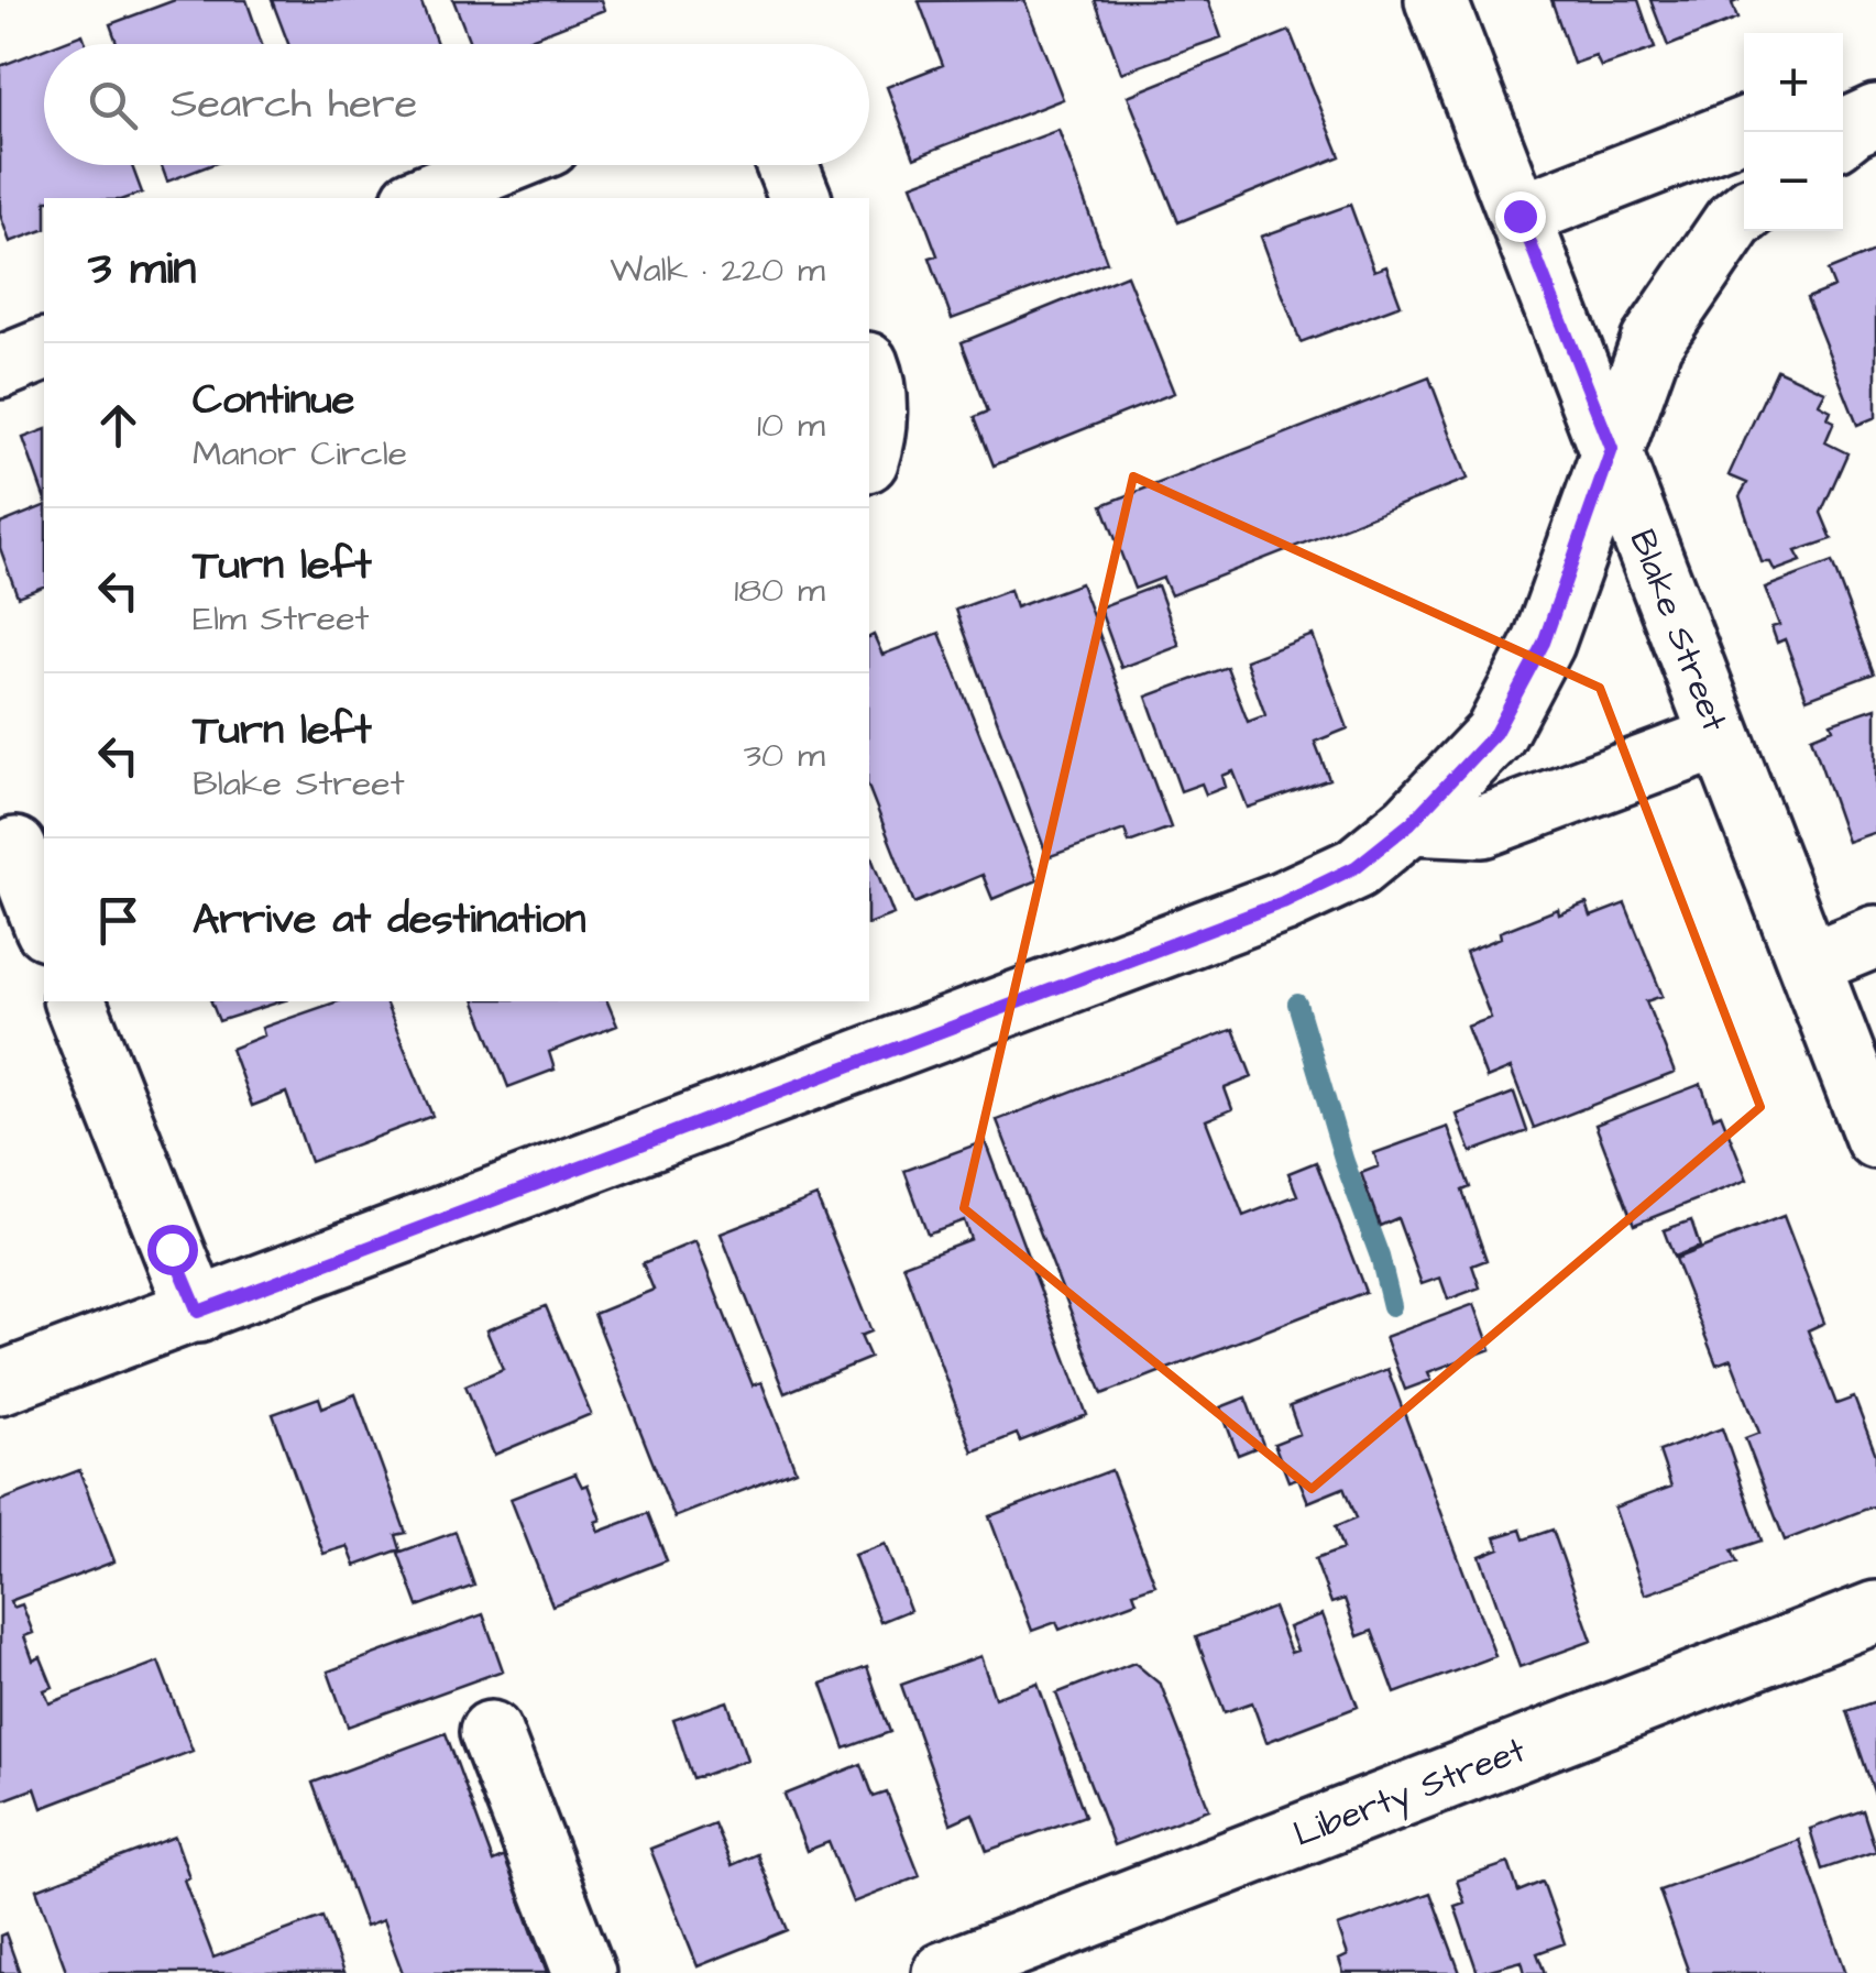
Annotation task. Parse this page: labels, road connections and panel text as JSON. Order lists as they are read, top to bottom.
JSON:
{
  "streets": {
    "street": ["Blake Street", "Liberty Street"]
  },
  "page": {
    "map_buttons": ["+", "−"],
    "search": "Search here",
    "heading": ["3 min", "Walk · 220 m"],
    "list": [
      ["Continue", "Manor Circle", "10 m"],
      ["Turn left", "Elm Street", "180 m"],
      ["Turn left", "Blake Street", "30 m"],
      "Arrive at destination"
    ]
  }
}
